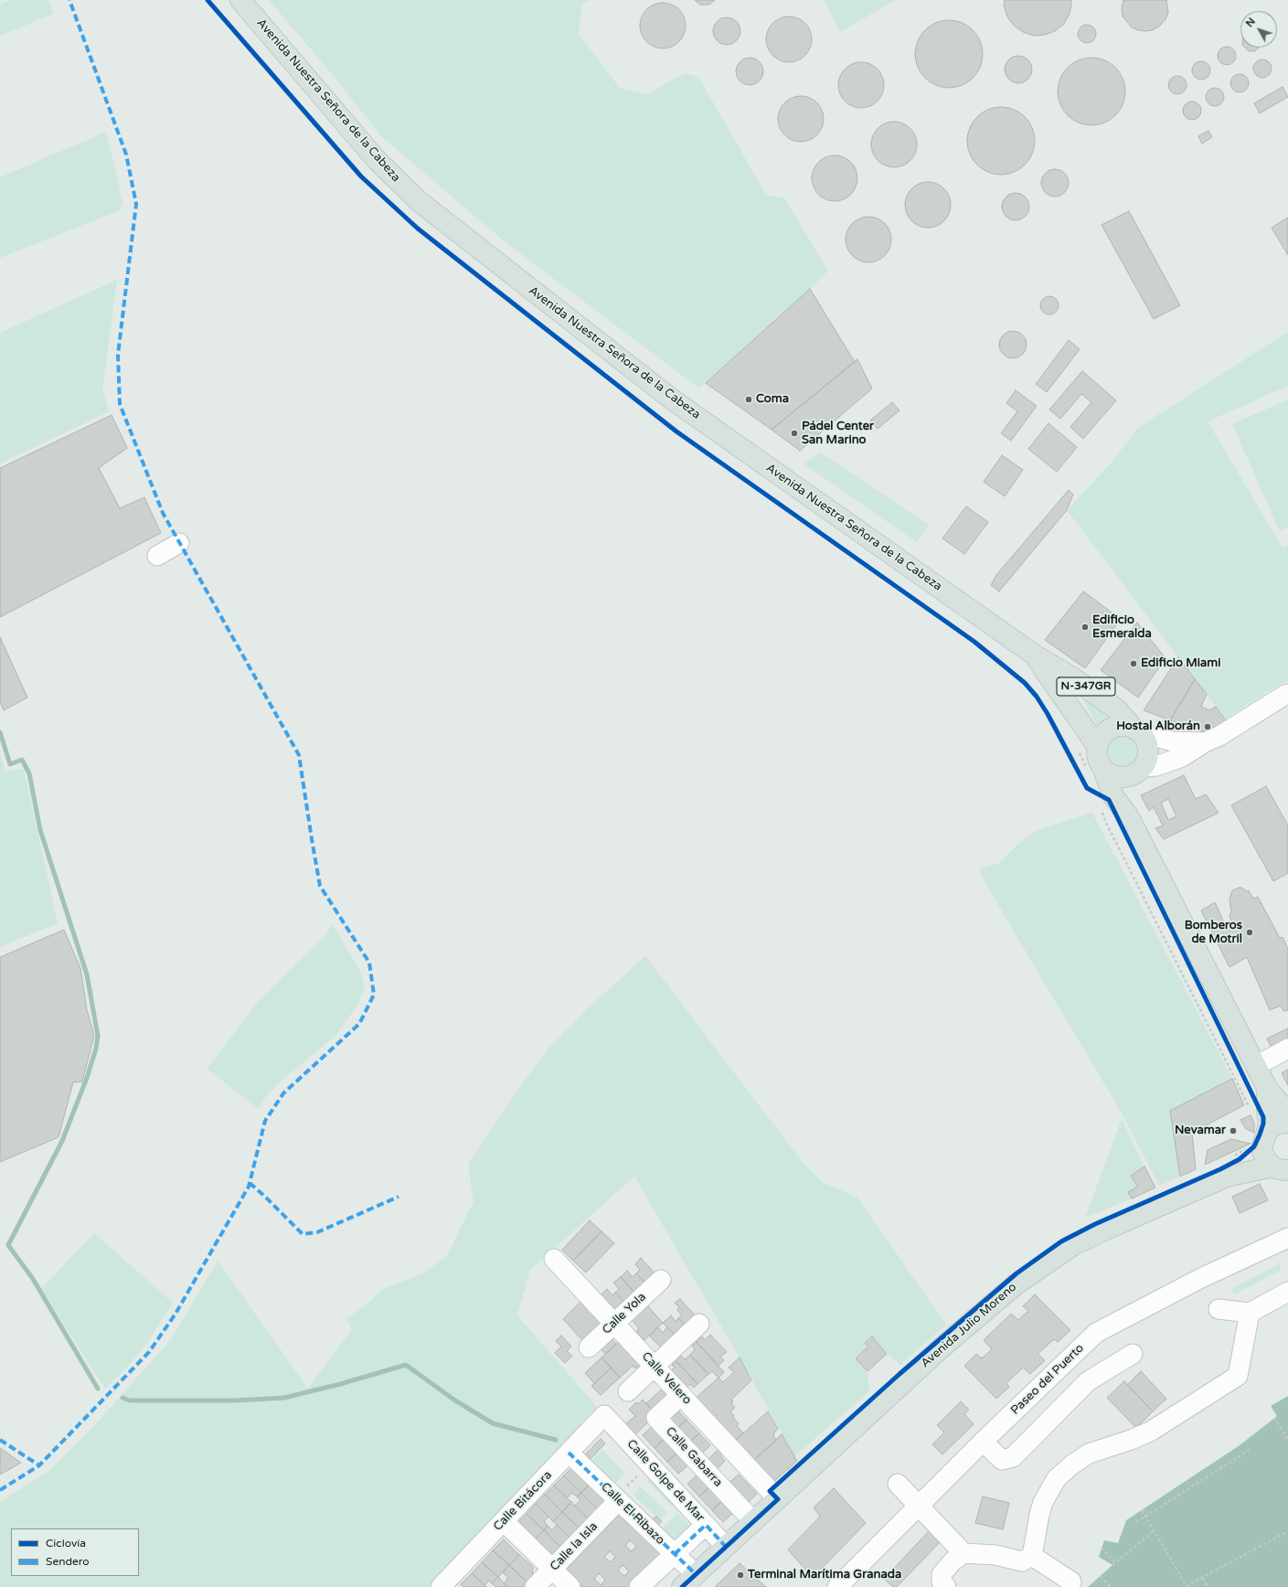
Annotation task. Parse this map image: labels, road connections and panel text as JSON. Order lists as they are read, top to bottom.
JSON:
{
  "streets": {
    "highway": ["Avenida Nuestra Señora de la Cabeza", "N-347GR", "Avenida Julio Moreno"],
    "street": [
      "Calle Yola",
      "Calle Velero",
      "Paseo del Puerto",
      "Calle Gabarra",
      "Calle Golpe de Mar",
      "Calle Bitácora",
      "Calle El Ribazo",
      "Calle la Isla"
    ]
  },
  "crossings": [
    ["Calle Yola", "Calle Velero"],
    ["Avenida Julio Moreno", "Calle Velero"],
    ["Avenida Julio Moreno", "Calle Gabarra"],
    ["Avenida Julio Moreno", "Calle Golpe de Mar"],
    ["Avenida Julio Moreno", "Calle El Ribazo"],
    ["Calle Velero", "Calle Gabarra"],
    ["Calle Golpe de Mar", "Calle Bitácora"],
    ["Calle Bitácora", "Calle El Ribazo"],
    ["Calle El Ribazo", "Calle la Isla"]
  ],
  "places": [
    "Coma",
    "Pádel Center San Marino",
    "Edificio Esmeralda",
    "Edificio Miami",
    "Hostal Alborán",
    "Bomberos de Motril",
    "Nevamar",
    "Terminal Marítima Granada"
  ],
  "legend": ["Ciclovía", "Sendero"],
  "north": "top left"
}
